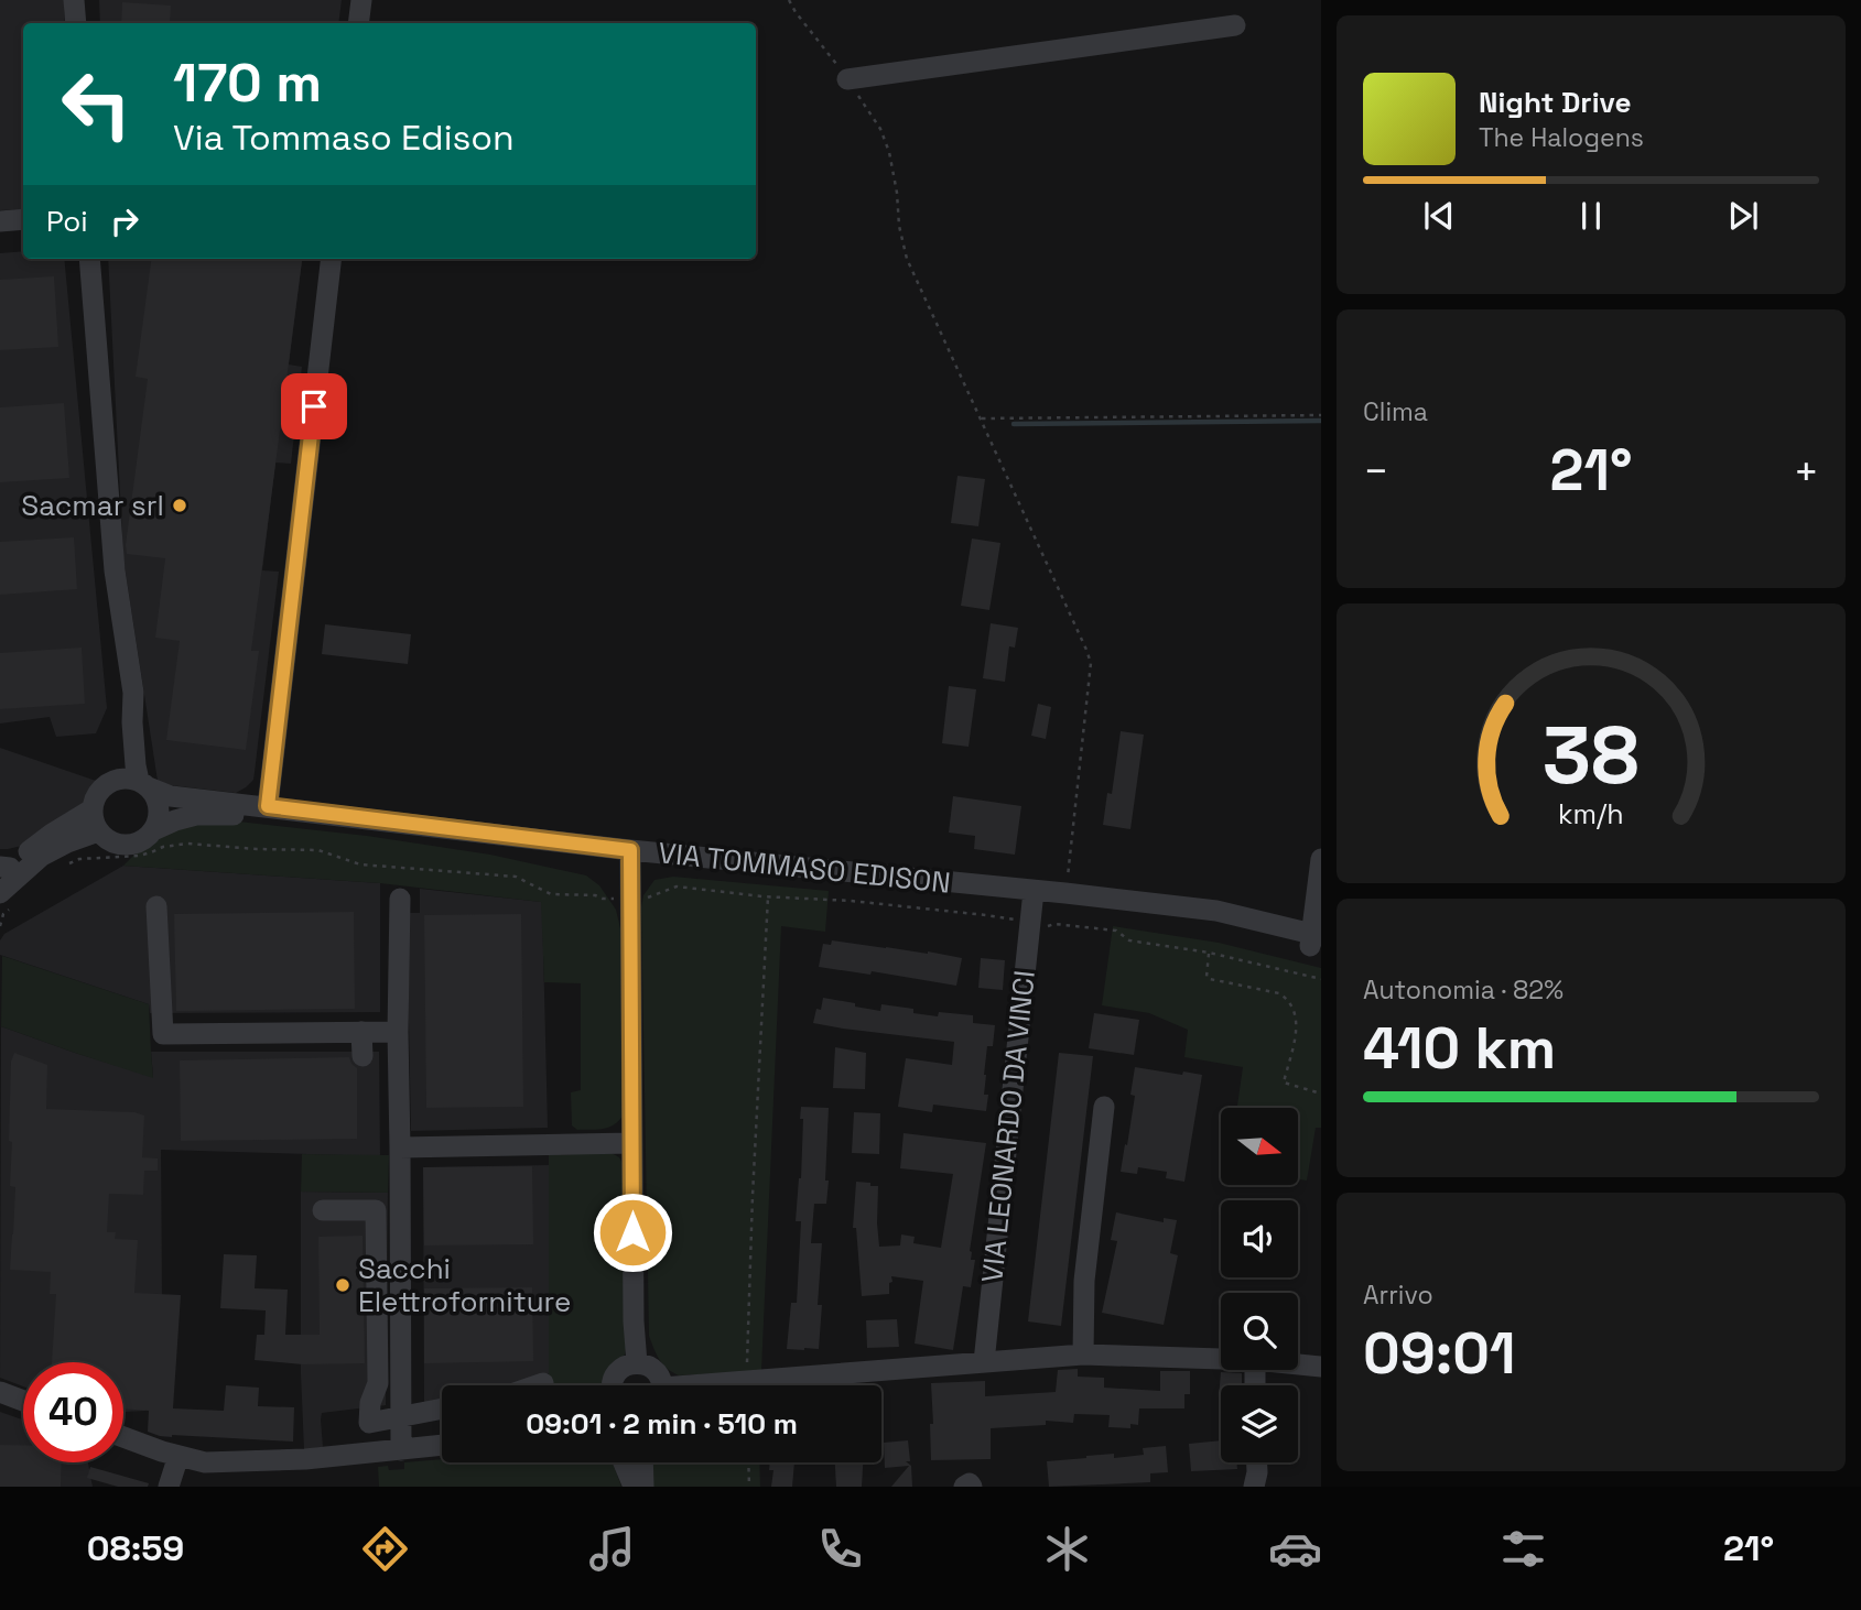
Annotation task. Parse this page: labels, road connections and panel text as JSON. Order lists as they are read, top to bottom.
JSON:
{
  "streets": {
    "street": ["VIA TOMMASO EDISON", "VIA LEONARDO DA VINCI"]
  },
  "crossings": [
    ["VIA TOMMASO EDISON", "VIA LEONARDO DA VINCI"]
  ],
  "places": ["Sacmar srl", "Sacchi Elettroforniture"],
  "north": "right",
  "page": {
    "turn": ["170 m", "Via Tommaso Edison"],
    "song": ["Night Drive", "The Halogens"],
    "then": "Poi",
    "tile": [
      "Clima",
      ["Autonomia · 82%", "410 km"],
      ["Arrivo", "09:01"]
    ],
    "heat": ["−", "21°", "+"],
    "limit": "40",
    "trip": "09:01 · 2 min · 510 m",
    "tabs": ["08:59", "21°"],
    "gauge": ["38", "km/h"]
  }
}
